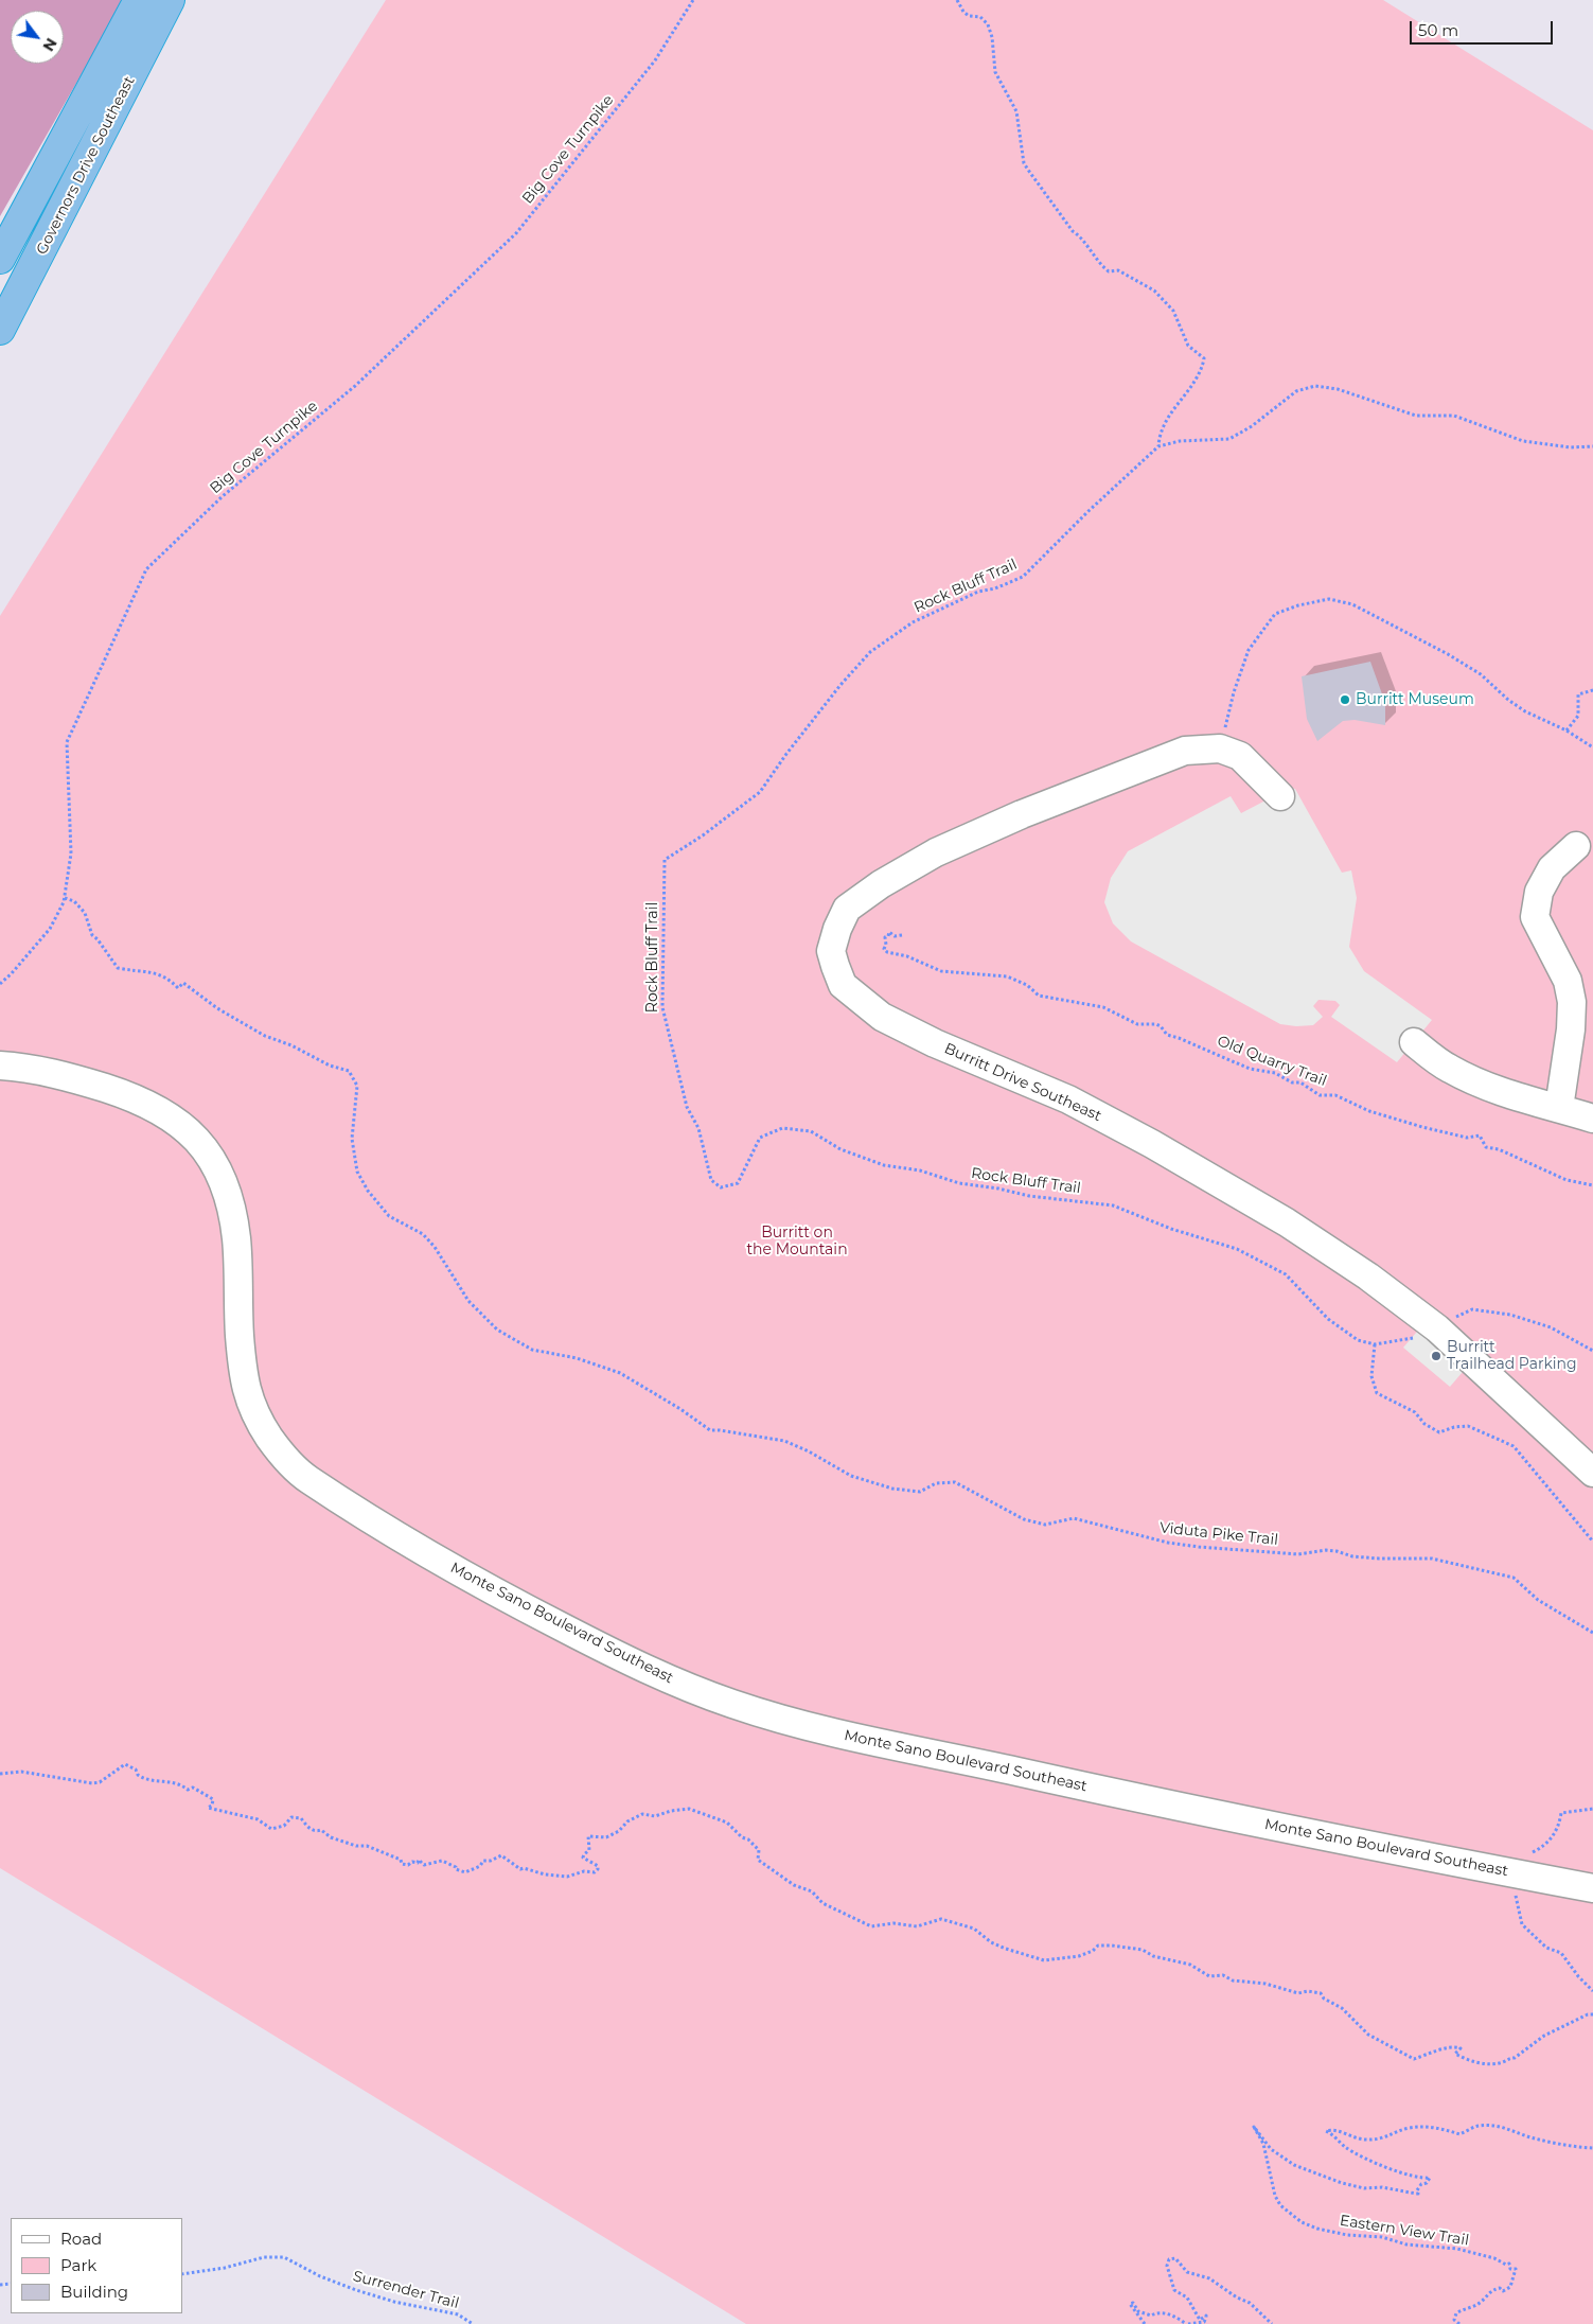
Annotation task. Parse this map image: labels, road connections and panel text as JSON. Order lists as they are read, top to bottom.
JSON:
{
  "streets": {
    "highway": ["Governors Drive Southeast"],
    "street": ["Burritt Drive Southeast", "Monte Sano Boulevard Southeast"],
    "path": [
      "Big Cove Turnpike",
      "Rock Bluff Trail",
      "Old Quarry Trail",
      "Viduta Pike Trail",
      "Eastern View Trail",
      "Surrender Trail"
    ]
  },
  "crossings": [
    ["Big Cove Turnpike", "Viduta Pike Trail"]
  ],
  "parks": ["Burritt on the Mountain"],
  "places": ["Burritt Museum", "Burritt Trailhead Parking"],
  "legend": ["Road", "Park", "Building"],
  "scale_bar": "50 m",
  "north": "bottom right"
}
